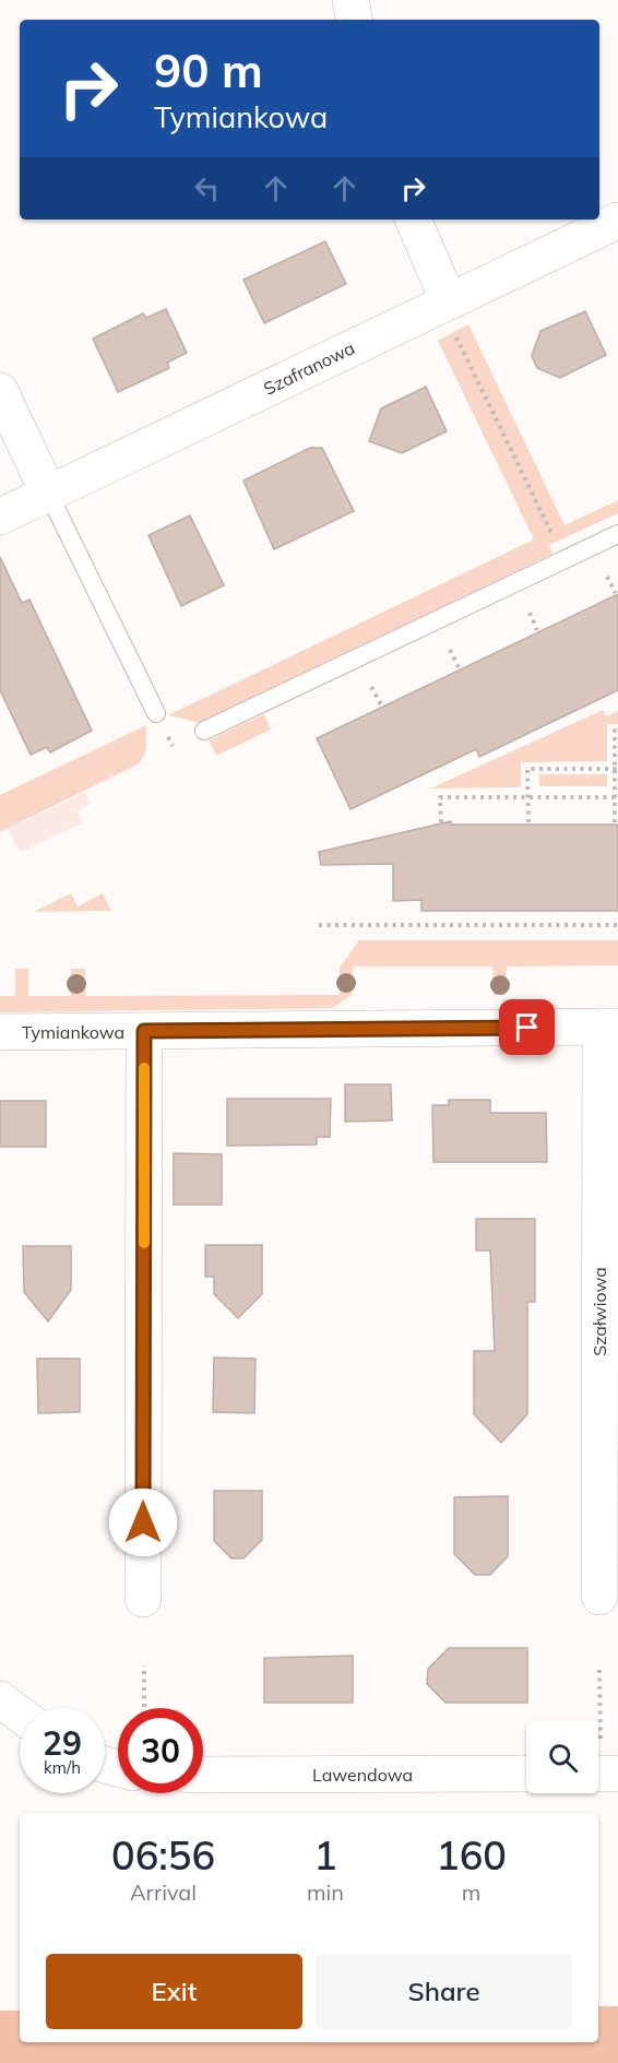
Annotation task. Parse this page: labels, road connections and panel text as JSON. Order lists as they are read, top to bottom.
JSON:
{
  "streets": {
    "street": [
      "Szafranowa",
      "Tymiankowa",
      "Szałwiowa",
      "Lawendowa"
    ]
  },
  "crossings": [
    ["Tymiankowa", "Szałwiowa"]
  ],
  "page": {
    "turn": ["90 m", "Tymiankowa"],
    "speed": "29 km/h",
    "limit": "30",
    "eta": [
      "06:56",
      "Arrival",
      "1",
      "min",
      "160",
      "m"
    ],
    "buttons": ["Exit", "Share"]
  }
}
